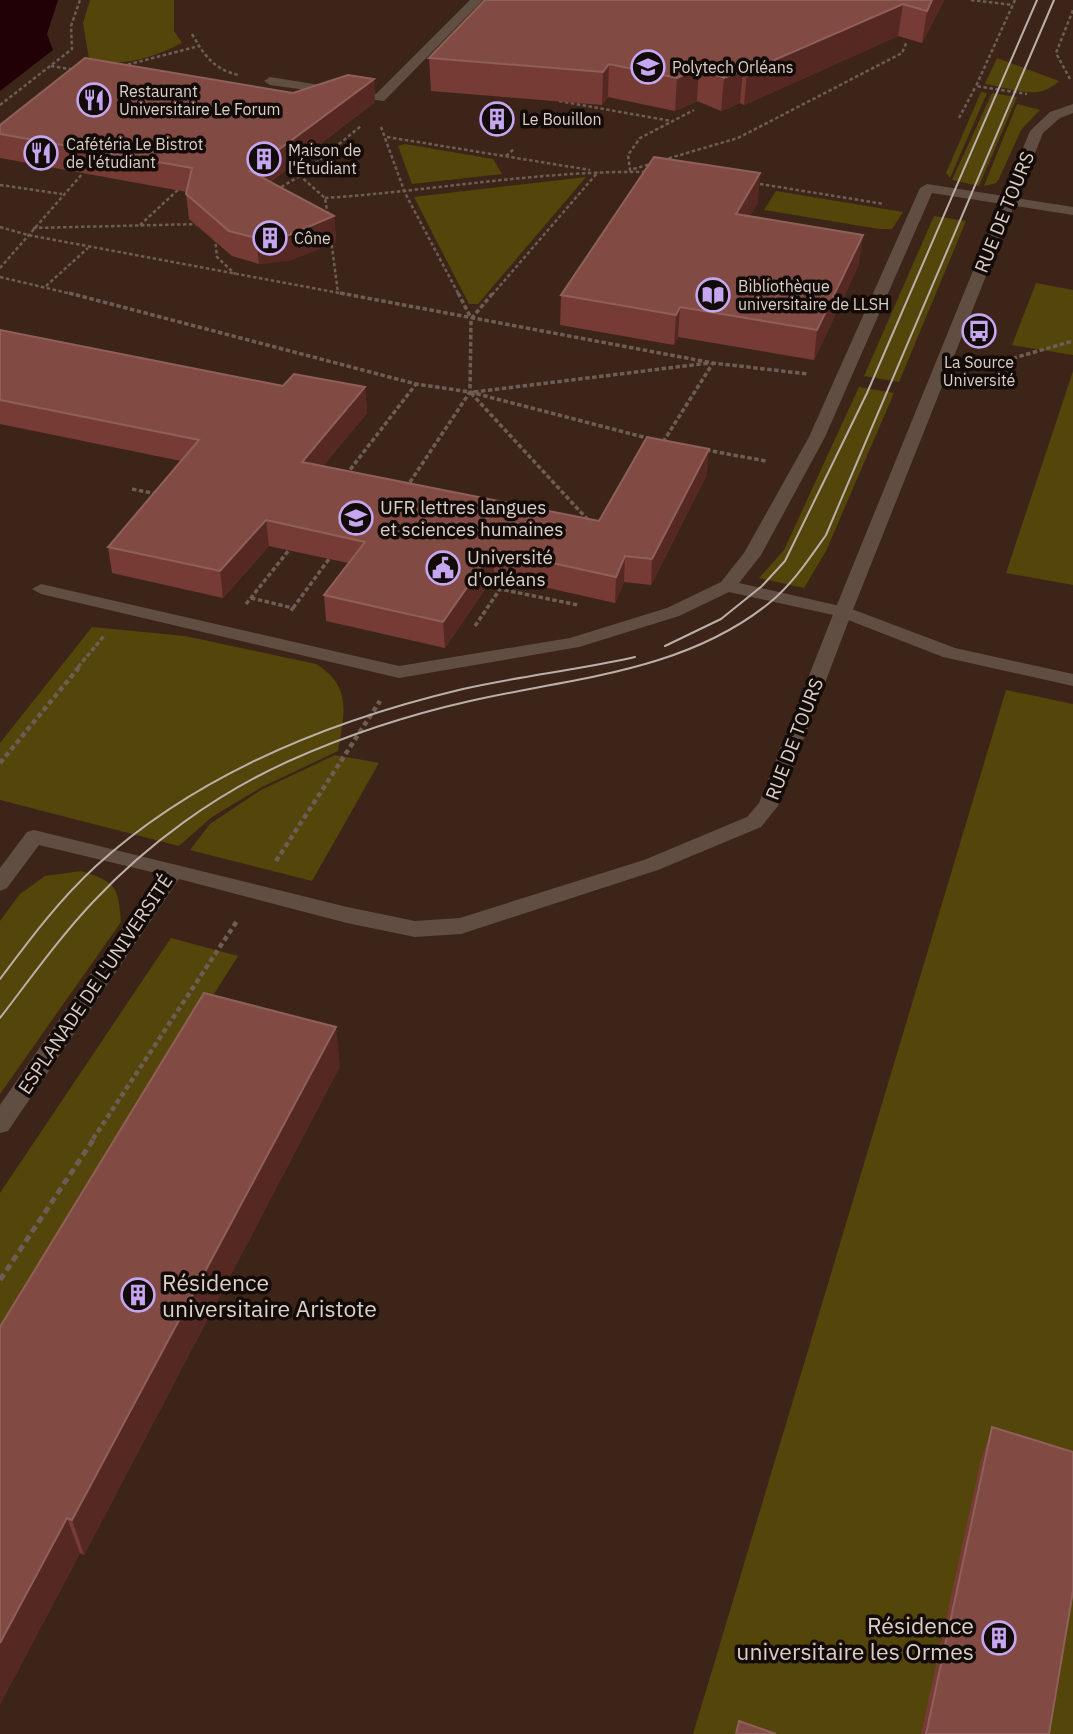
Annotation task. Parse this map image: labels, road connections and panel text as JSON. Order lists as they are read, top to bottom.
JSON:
{
  "streets": {
    "street": ["RUE DE TOURS", "ESPLANADE DE L'UNIVERSITÉ"]
  },
  "crossings": [
    ["RUE DE TOURS", "ESPLANADE DE L'UNIVERSITÉ"]
  ],
  "places": {
    "school or university": ["Polytech Orléans", "UFR lettres langues et sciences humaines"],
    "restaurant": ["Restaurant Universitaire Le Forum", "Cafétéria Le Bistrot de l'étudiant"],
    "building": [
      "Le Bouillon",
      "Maison de l'Étudiant",
      "Cône",
      "Résidence universitaire Aristote",
      "Résidence universitaire les Ormes"
    ],
    "library": ["Bibliothèque universitaire de LLSH"],
    "bus stop": ["La Source Université"],
    "public building": ["Université d'orléans"]
  }
}
